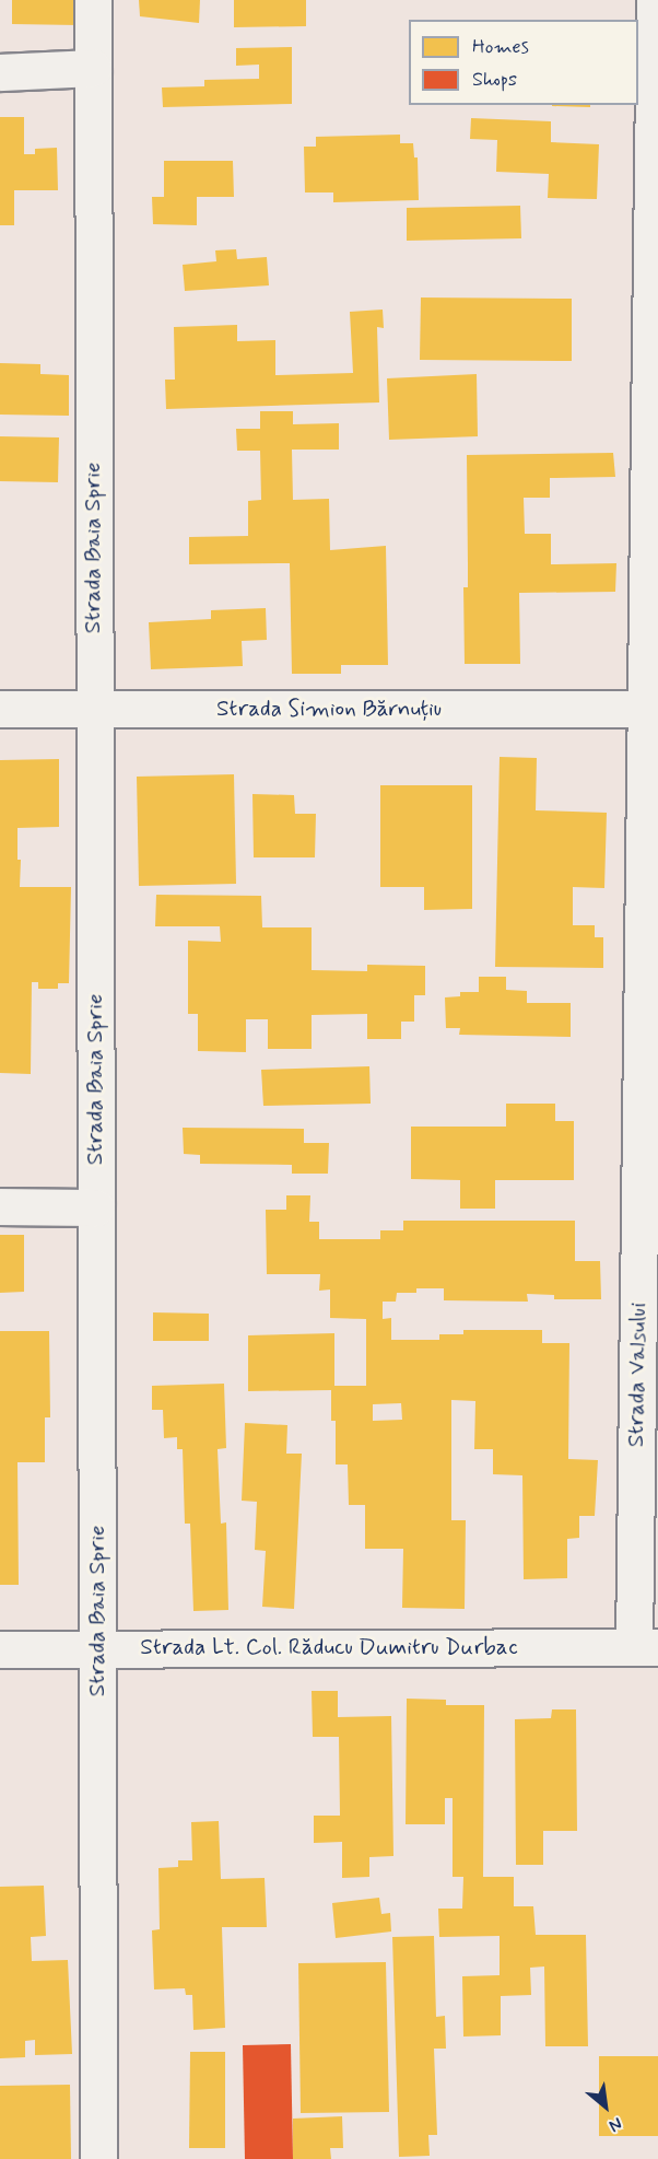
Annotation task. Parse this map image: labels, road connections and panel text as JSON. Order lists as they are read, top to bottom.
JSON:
{
  "streets": {
    "street": [
      "Strada Baia Sprie",
      "Strada Simion Bărnuțiu",
      "Strada Valsului",
      "Strada Lt. Col. Răducu Dumitru Durbac"
    ]
  },
  "crossings": [
    ["Strada Baia Sprie", "Strada Simion Bărnuțiu"],
    ["Strada Baia Sprie", "Strada Lt. Col. Răducu Dumitru Durbac"],
    ["Strada Simion Bărnuțiu", "Strada Valsului"],
    ["Strada Valsului", "Strada Lt. Col. Răducu Dumitru Durbac"]
  ],
  "legend": ["Homes", "Shops"],
  "north": "bottom right"
}
